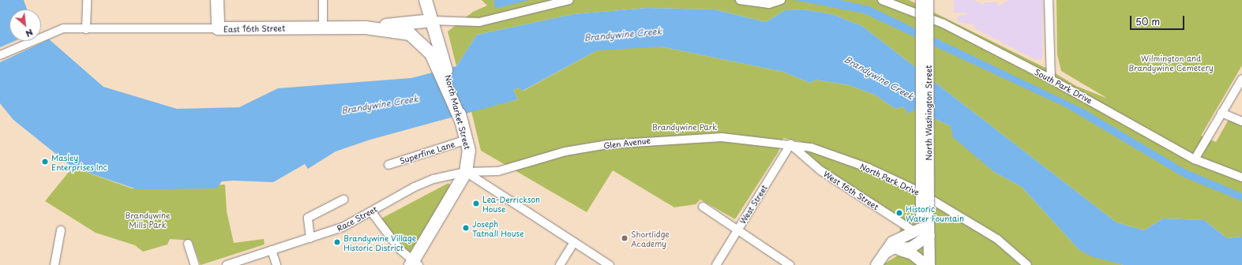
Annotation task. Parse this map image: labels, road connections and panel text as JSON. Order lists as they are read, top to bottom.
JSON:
{
  "streets": {
    "main road": ["East 16th Street", "North Market Street", "North Washington Street"],
    "street": [
      "South Park Drive",
      "Glen Avenue",
      "Superfine Lane",
      "North Park Drive",
      "West 16th Street",
      "West Street",
      "Race Street"
    ]
  },
  "crossings": [
    ["East 16th Street", "North Market Street"],
    ["North Market Street", "Glen Avenue"],
    ["North Market Street", "Superfine Lane"],
    ["North Market Street", "Race Street"],
    ["North Washington Street", "West 16th Street"],
    ["Glen Avenue", "North Park Drive"],
    ["Glen Avenue", "West 16th Street"],
    ["Glen Avenue", "West Street"],
    ["Glen Avenue", "Race Street"],
    ["North Park Drive", "West 16th Street"],
    ["North Park Drive", "West Street"],
    ["West 16th Street", "West Street"]
  ],
  "water": ["Brandywine Creek"],
  "parks": ["Wilmington and Brandywine Cemetery", "Brandywine Park", "Brandywine Mills Park"],
  "places": [
    "Masley Enterprises Inc",
    "Lea-Derrickson House",
    "Historic Water Fountain",
    "Joseph Tatnall House",
    "Shortlidge Academy",
    "Brandywine Village Historic District"
  ],
  "scale_bar": "50 m",
  "north": "bottom right"
}
